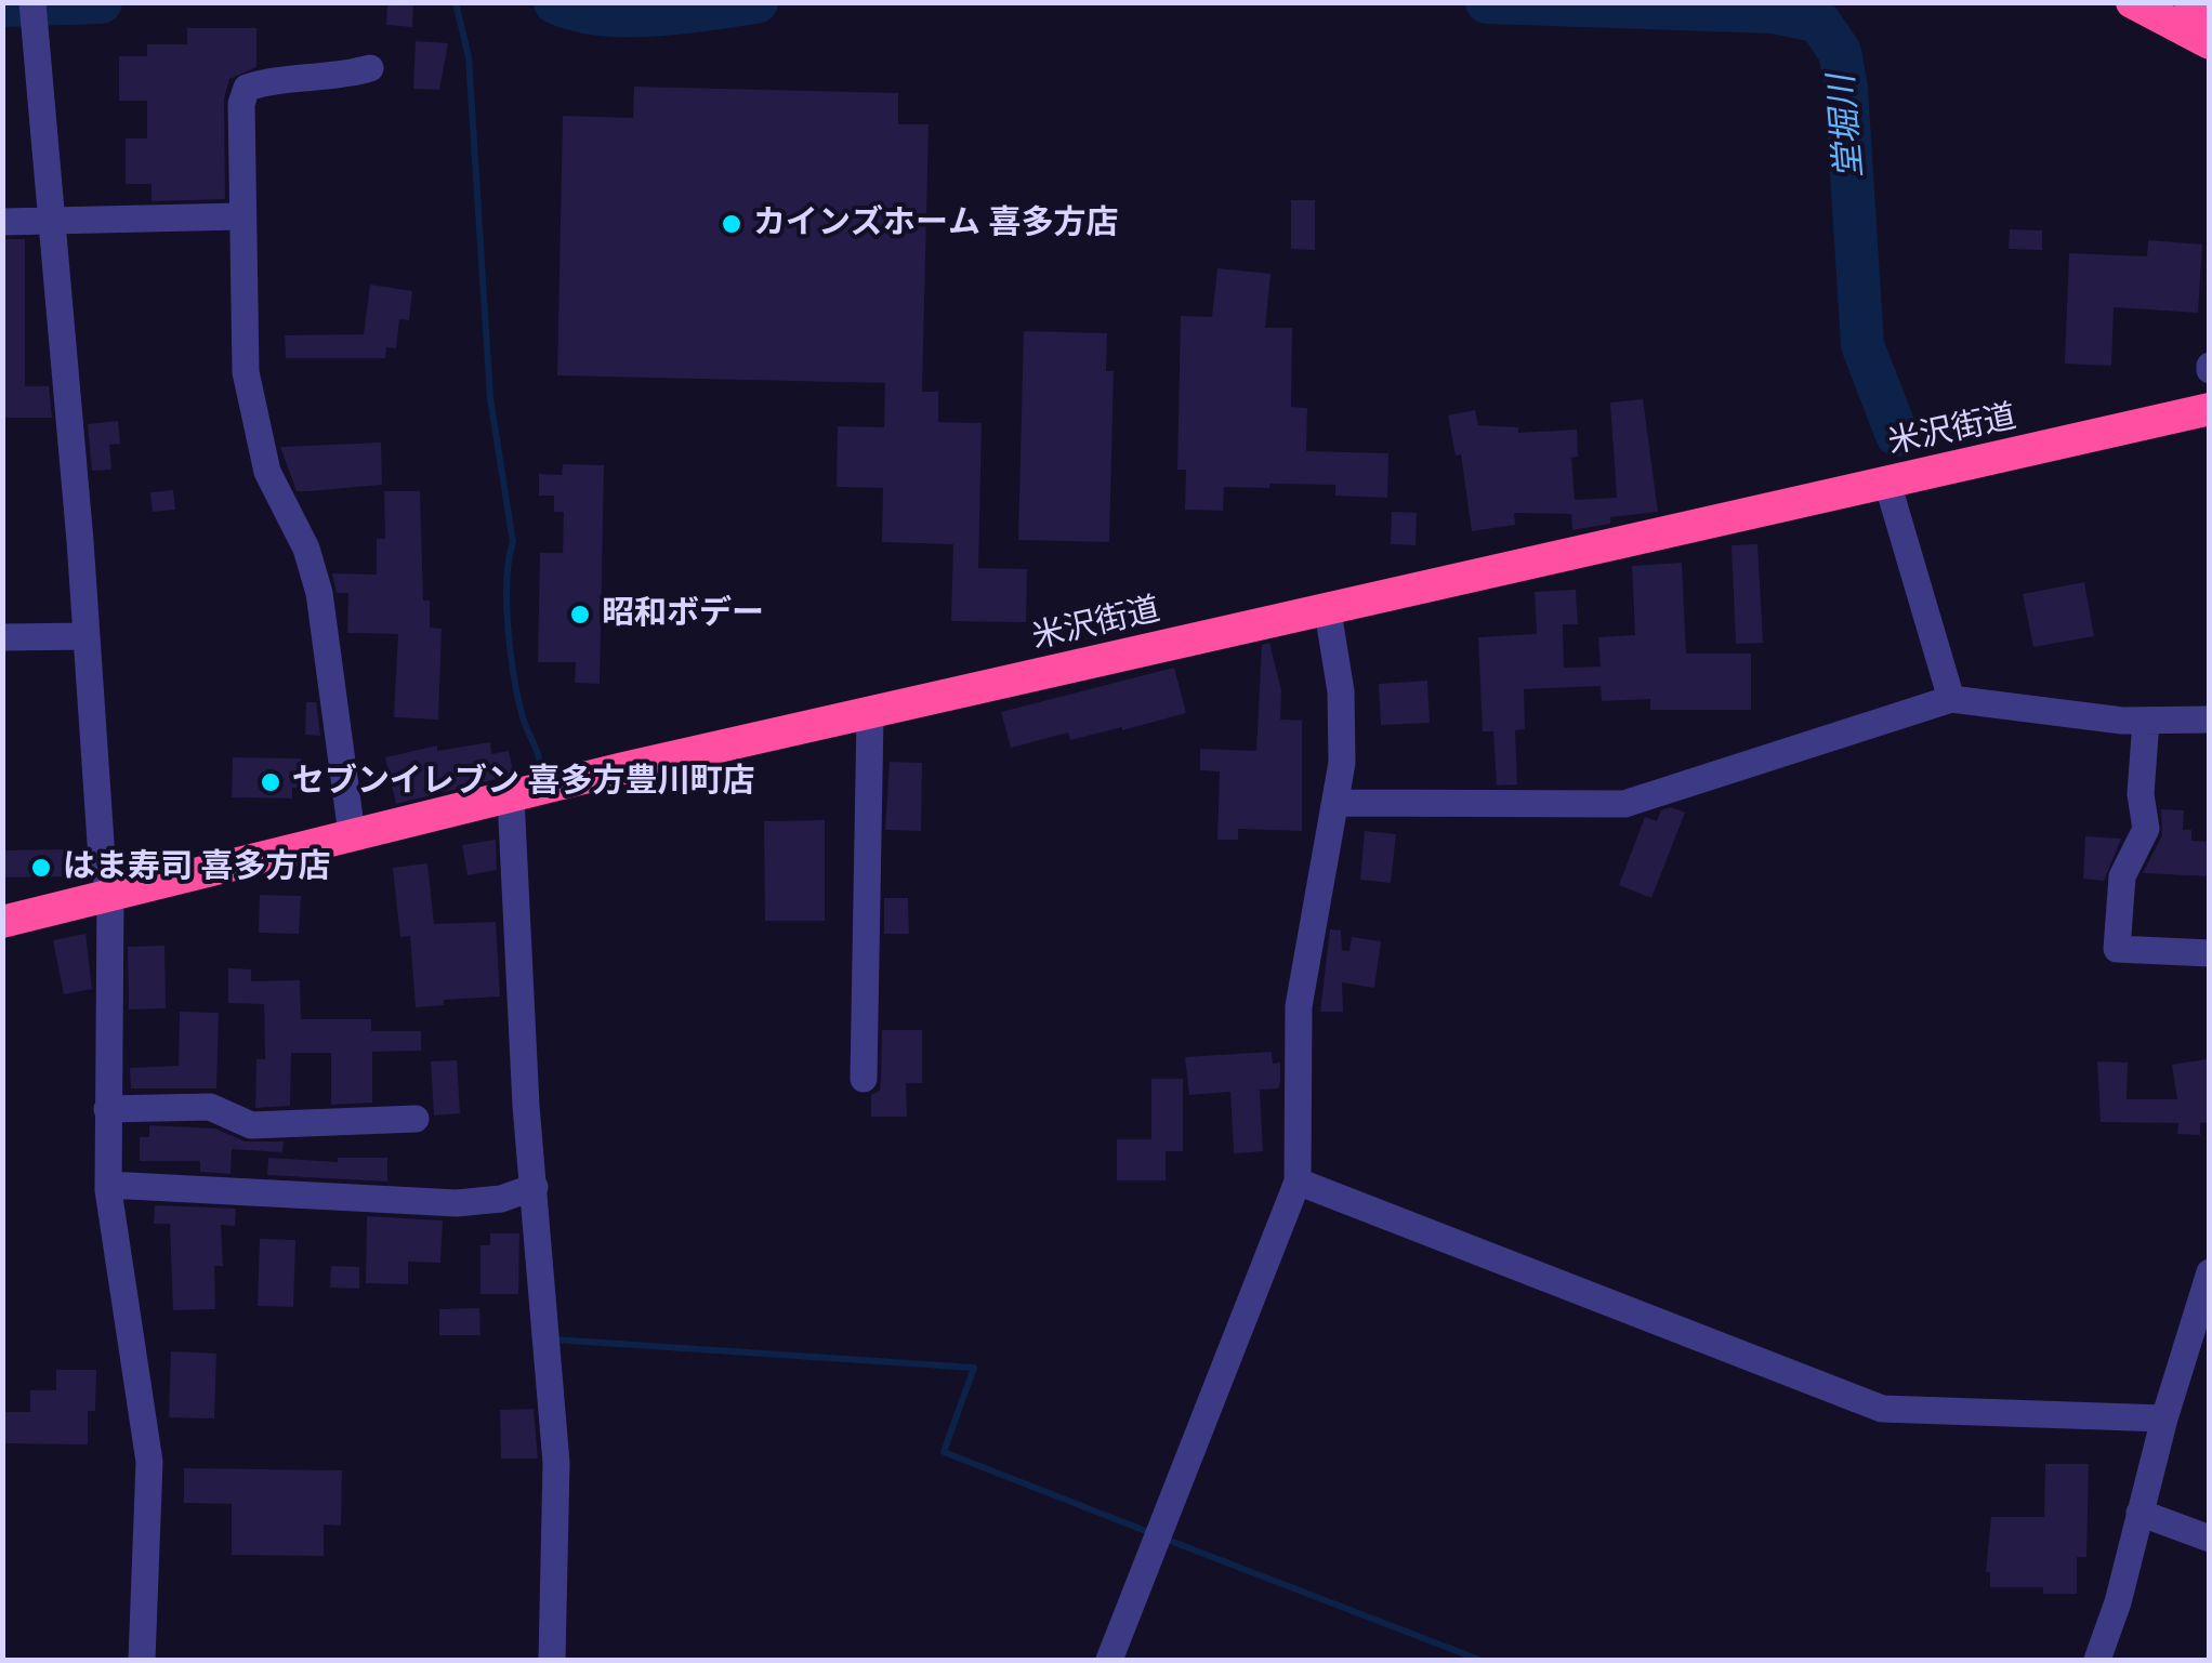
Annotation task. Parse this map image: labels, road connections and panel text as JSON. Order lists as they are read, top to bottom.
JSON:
{
  "streets": {
    "highway": ["米沢街道"]
  },
  "water": ["堂堀川"],
  "places": [
    "カインズホーム 喜多方店",
    "昭和ボデー",
    "セブンイレブン 喜多方豊川町店",
    "はま寿司 喜多方店"
  ]
}
